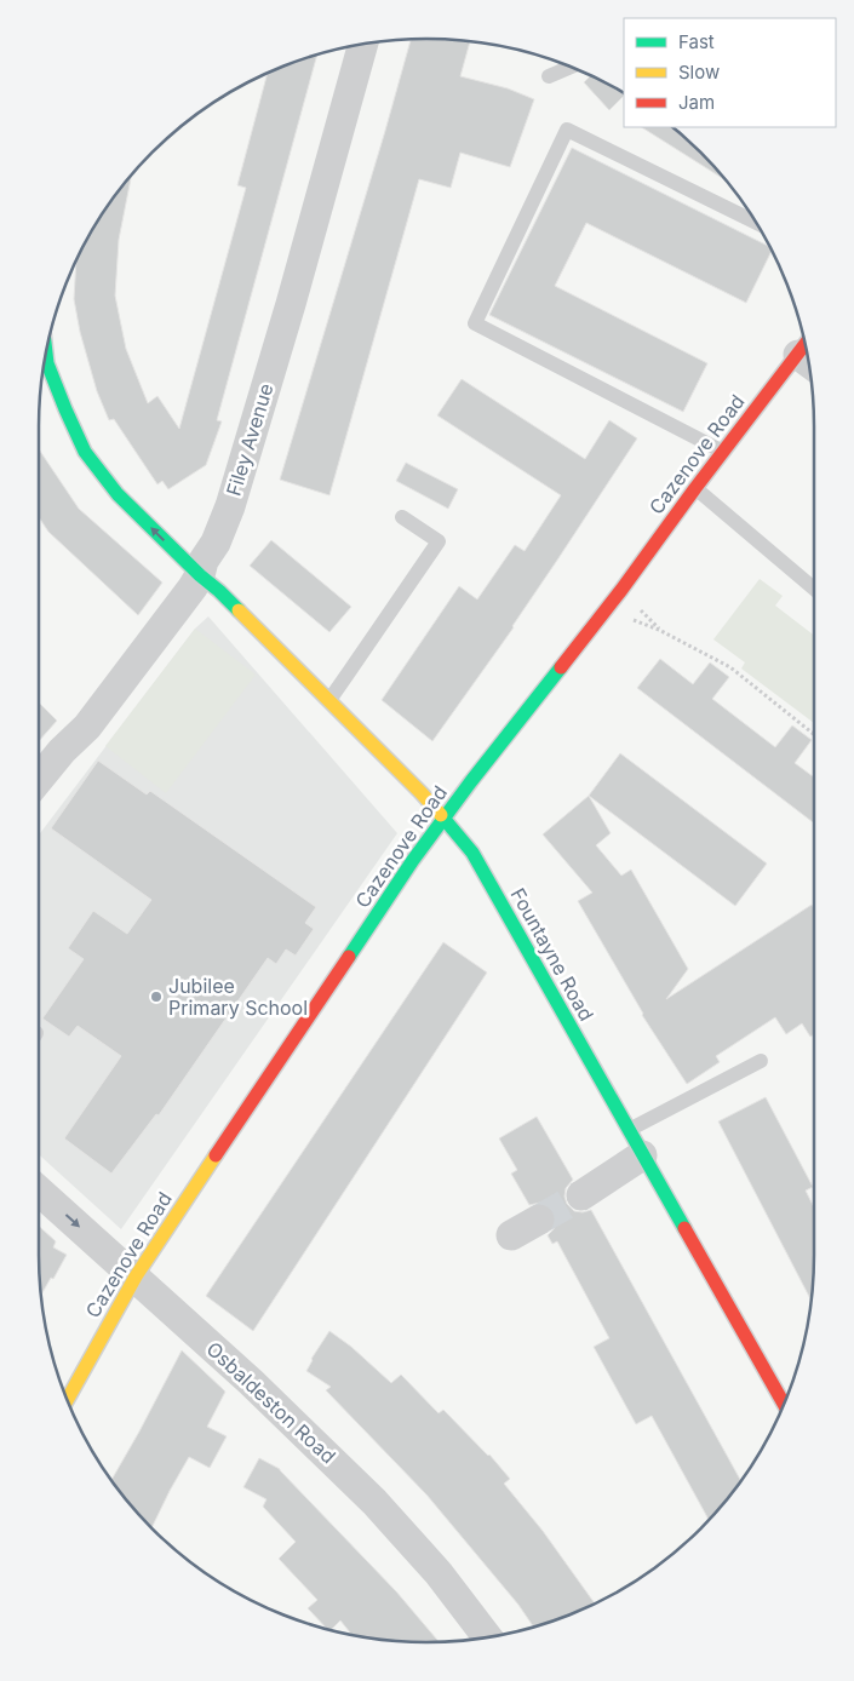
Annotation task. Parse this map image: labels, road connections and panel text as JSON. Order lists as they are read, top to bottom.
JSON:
{
  "streets": {
    "street": [
      "Filey Avenue",
      "Cazenove Road",
      "Fountayne Road",
      "Osbaldeston Road"
    ]
  },
  "crossings": [
    ["Filey Avenue", "Fountayne Road"],
    ["Cazenove Road", "Fountayne Road"],
    ["Cazenove Road", "Osbaldeston Road"]
  ],
  "places": ["Jubilee Primary School"],
  "legend": ["Fast", "Slow", "Jam"]
}
